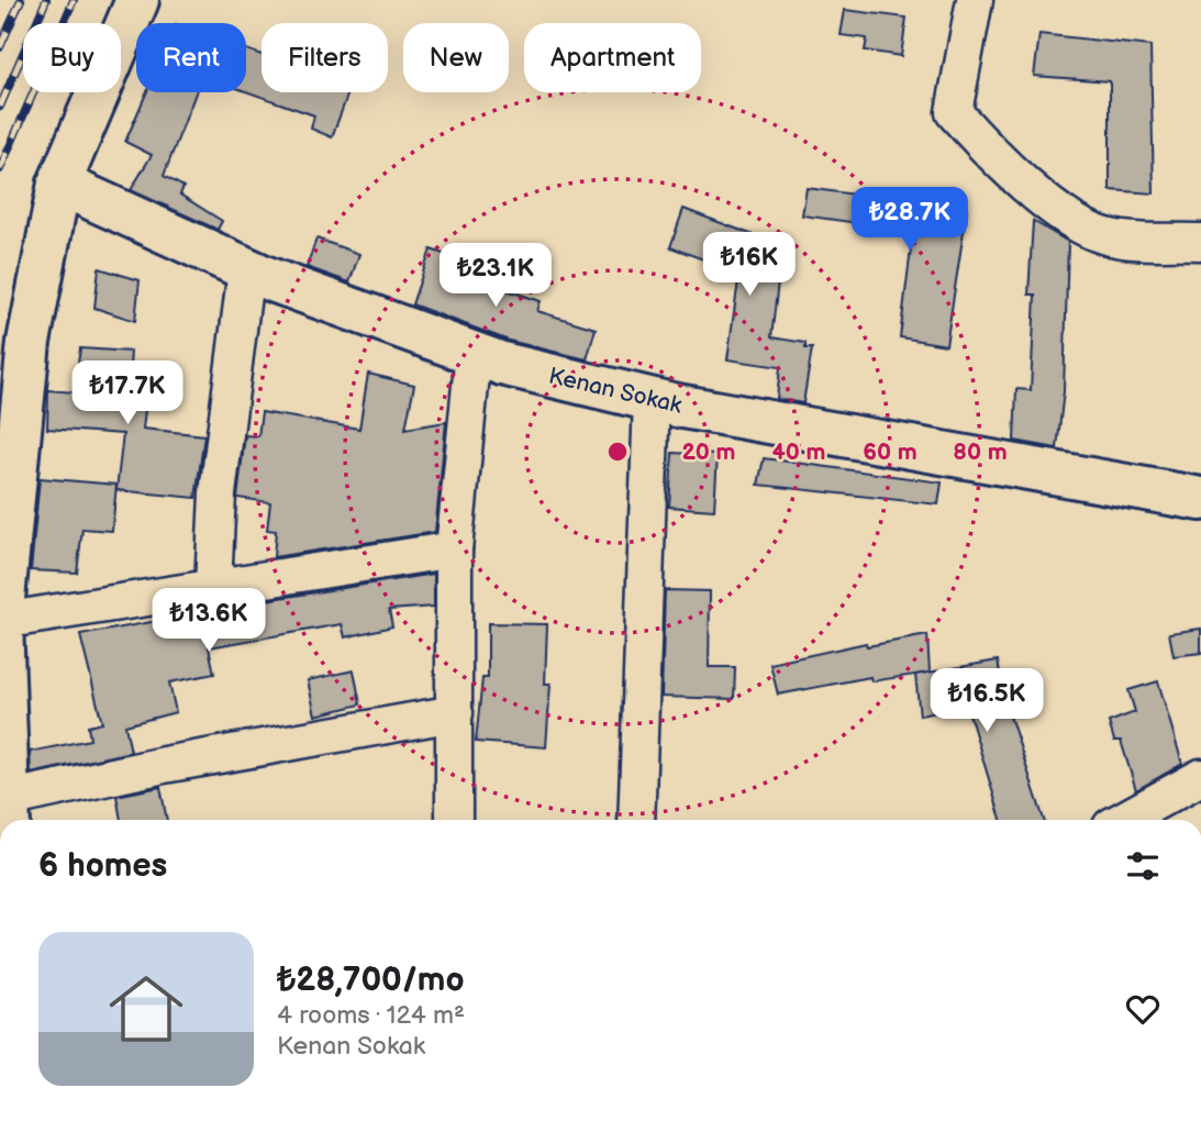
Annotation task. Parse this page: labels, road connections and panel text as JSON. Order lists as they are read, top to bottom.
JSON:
{
  "streets": {
    "street": ["Kenan Sokak"]
  },
  "page": {
    "chip": [
      "Buy",
      "Rent",
      "Filters",
      "New",
      "Apartment"
    ],
    "price": [
      "₺28.7K",
      "₺16K",
      "₺23.1K",
      "₺17.7K",
      "₺13.6K",
      "₺16.5K"
    ],
    "heading": "6 homes",
    "list": [
      {
        "name": "₺28,700/mo",
        "note": "4 rooms · 124 m² · Kenan Sokak"
      }
    ]
  },
  "rings": [
    "20 m",
    "40 m",
    "60 m",
    "80 m"
  ]
}
